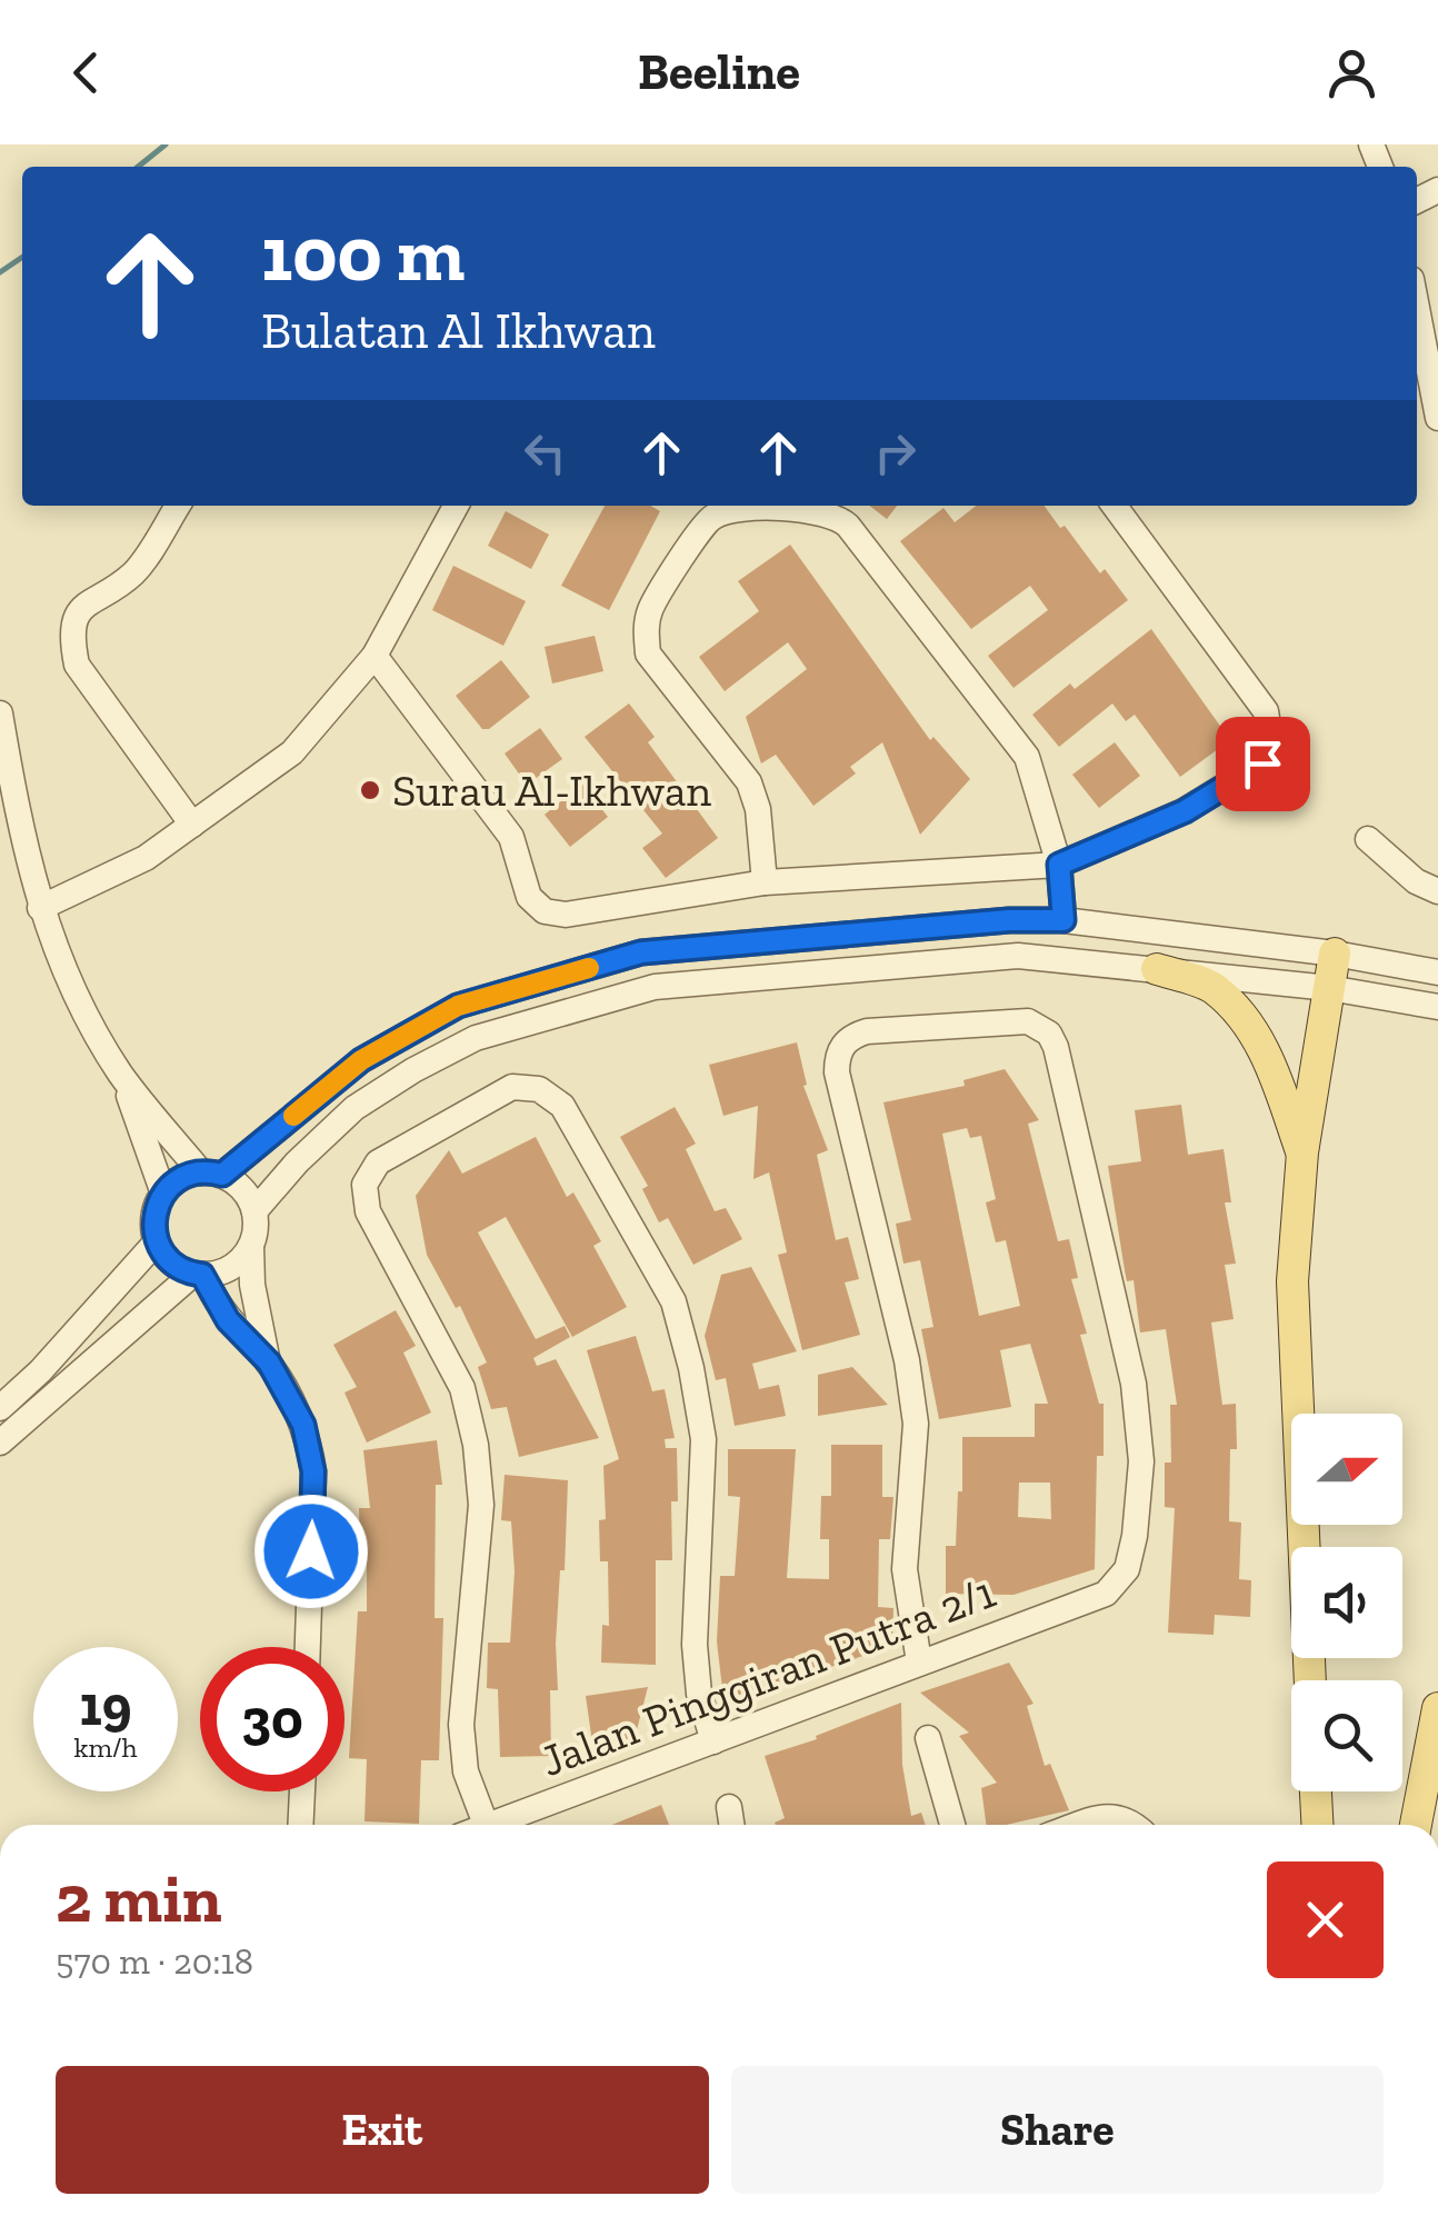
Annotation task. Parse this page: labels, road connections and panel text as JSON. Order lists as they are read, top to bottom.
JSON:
{
  "streets": {
    "street": ["Jalan Pinggiran Putra 2/1"]
  },
  "places": ["Surau Al-Ikhwan"],
  "north": "right",
  "page": {
    "header": "Beeline",
    "turn": ["100 m", "Bulatan Al Ikhwan"],
    "speed": "19 km/h",
    "limit": "30",
    "heading": ["2 min", "570 m · 20:18"],
    "buttons": ["Exit", "Share"]
  }
}
